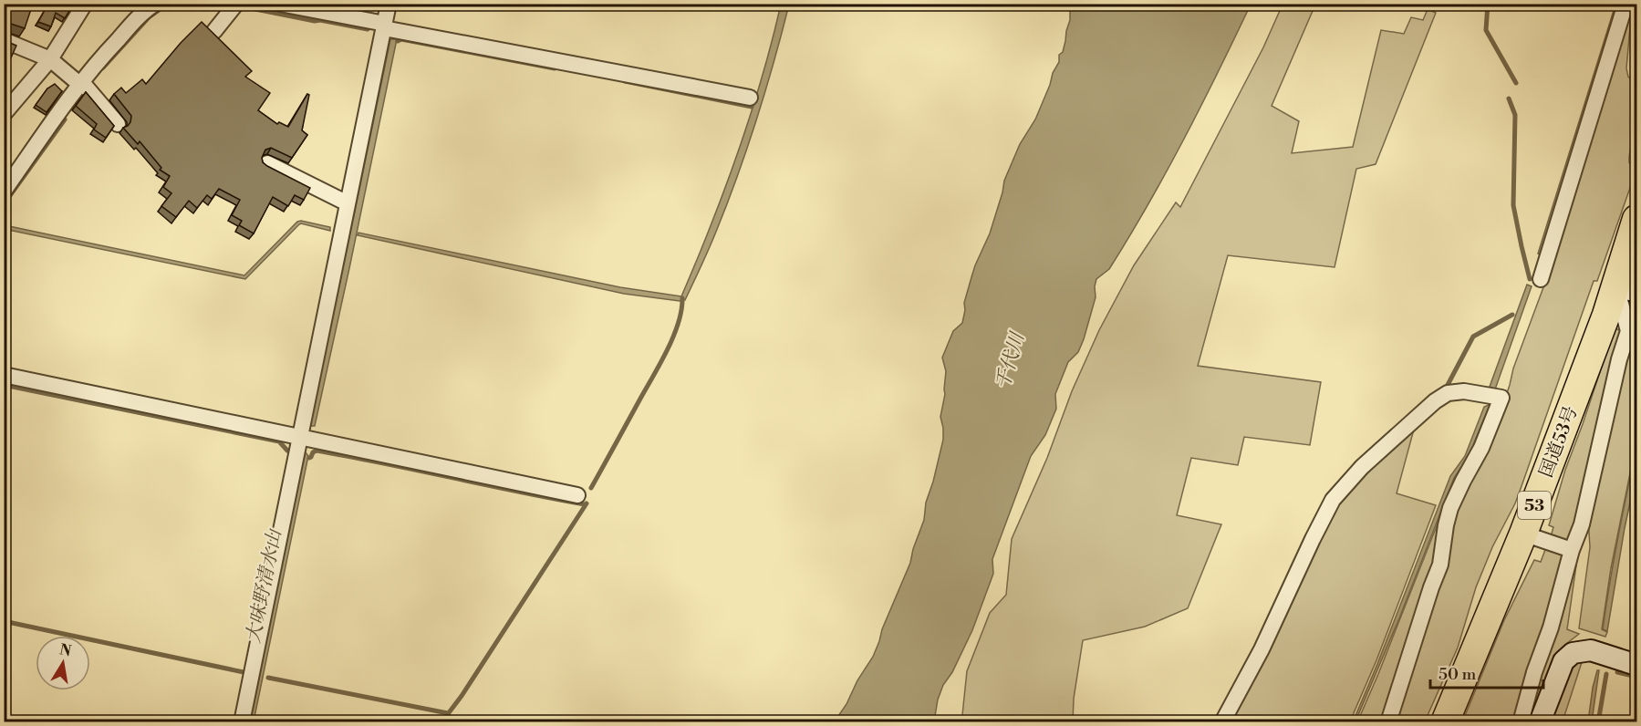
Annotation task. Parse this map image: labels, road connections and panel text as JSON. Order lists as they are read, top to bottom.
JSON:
{
  "streets": {
    "highway": ["国道53号", "53"]
  },
  "water": ["千代川", "大味野清水山"],
  "scale_bar": "50 m",
  "north": "top"
}
